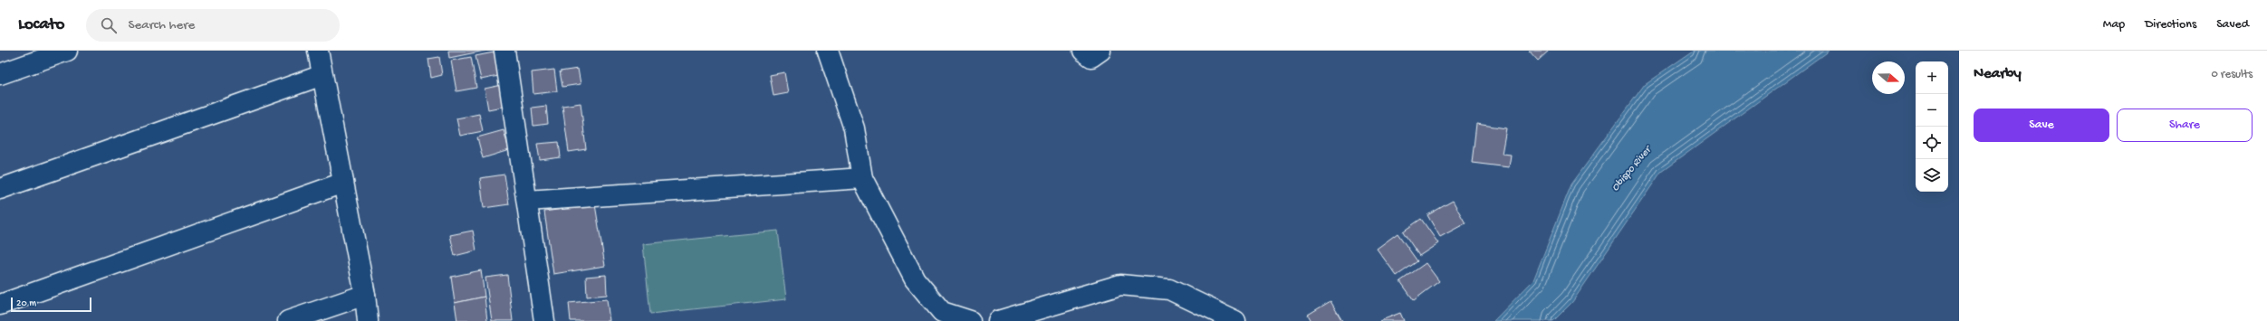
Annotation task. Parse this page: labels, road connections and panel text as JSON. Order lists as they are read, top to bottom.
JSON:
{
  "water": ["Obispo River"],
  "scale_bar": "20 m",
  "north": "right",
  "page": {
    "header": "Locato",
    "search": "Search here",
    "nav": ["Map", "Directions", "Saved"],
    "heading": ["Nearby", "0 results"],
    "map_buttons": ["+", "−"],
    "buttons": ["Save", "Share"],
    "scale": "20 m"
  }
}
